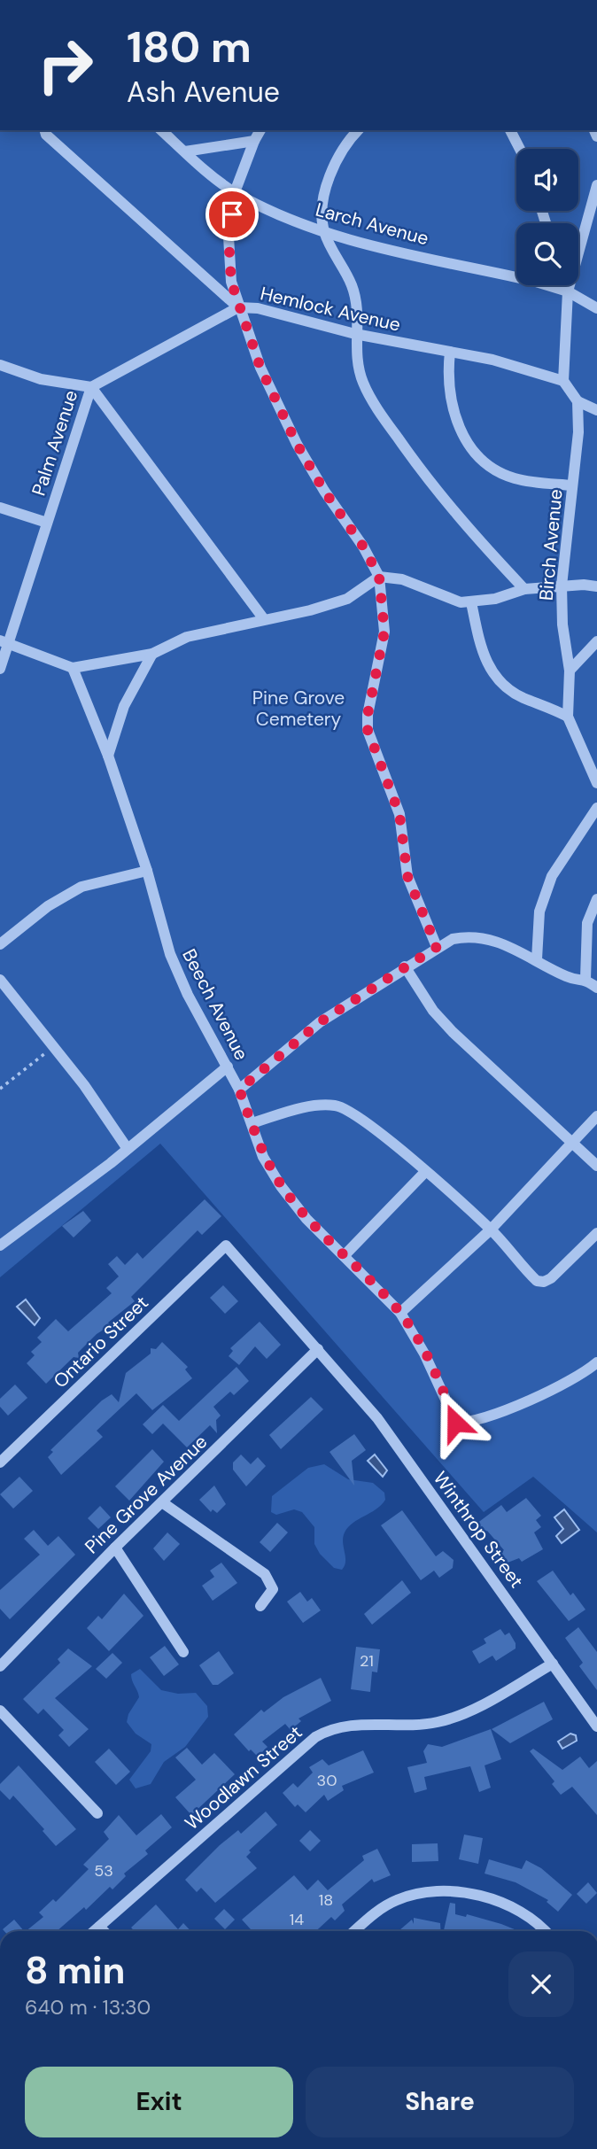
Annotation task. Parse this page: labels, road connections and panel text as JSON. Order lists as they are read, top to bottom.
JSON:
{
  "streets": {
    "street": [
      "Larch Avenue",
      "Hemlock Avenue",
      "Palm Avenue",
      "Birch Avenue",
      "Beech Avenue",
      "Ontario Street",
      "Pine Grove Avenue",
      "Winthrop Street",
      "Woodlawn Street"
    ]
  },
  "crossings": [
    ["Hemlock Avenue", "Palm Avenue"],
    ["Ontario Street", "Winthrop Street"],
    ["Pine Grove Avenue", "Winthrop Street"],
    ["Winthrop Street", "Woodlawn Street"]
  ],
  "parks": ["Pine Grove Cemetery"],
  "house_numbers": [
    "21",
    "30",
    "53",
    "18",
    "14"
  ],
  "page": {
    "turn": ["180 m", "Ash Avenue"],
    "heading": ["8 min", "640 m · 13:30"],
    "buttons": ["Exit", "Share"]
  }
}
